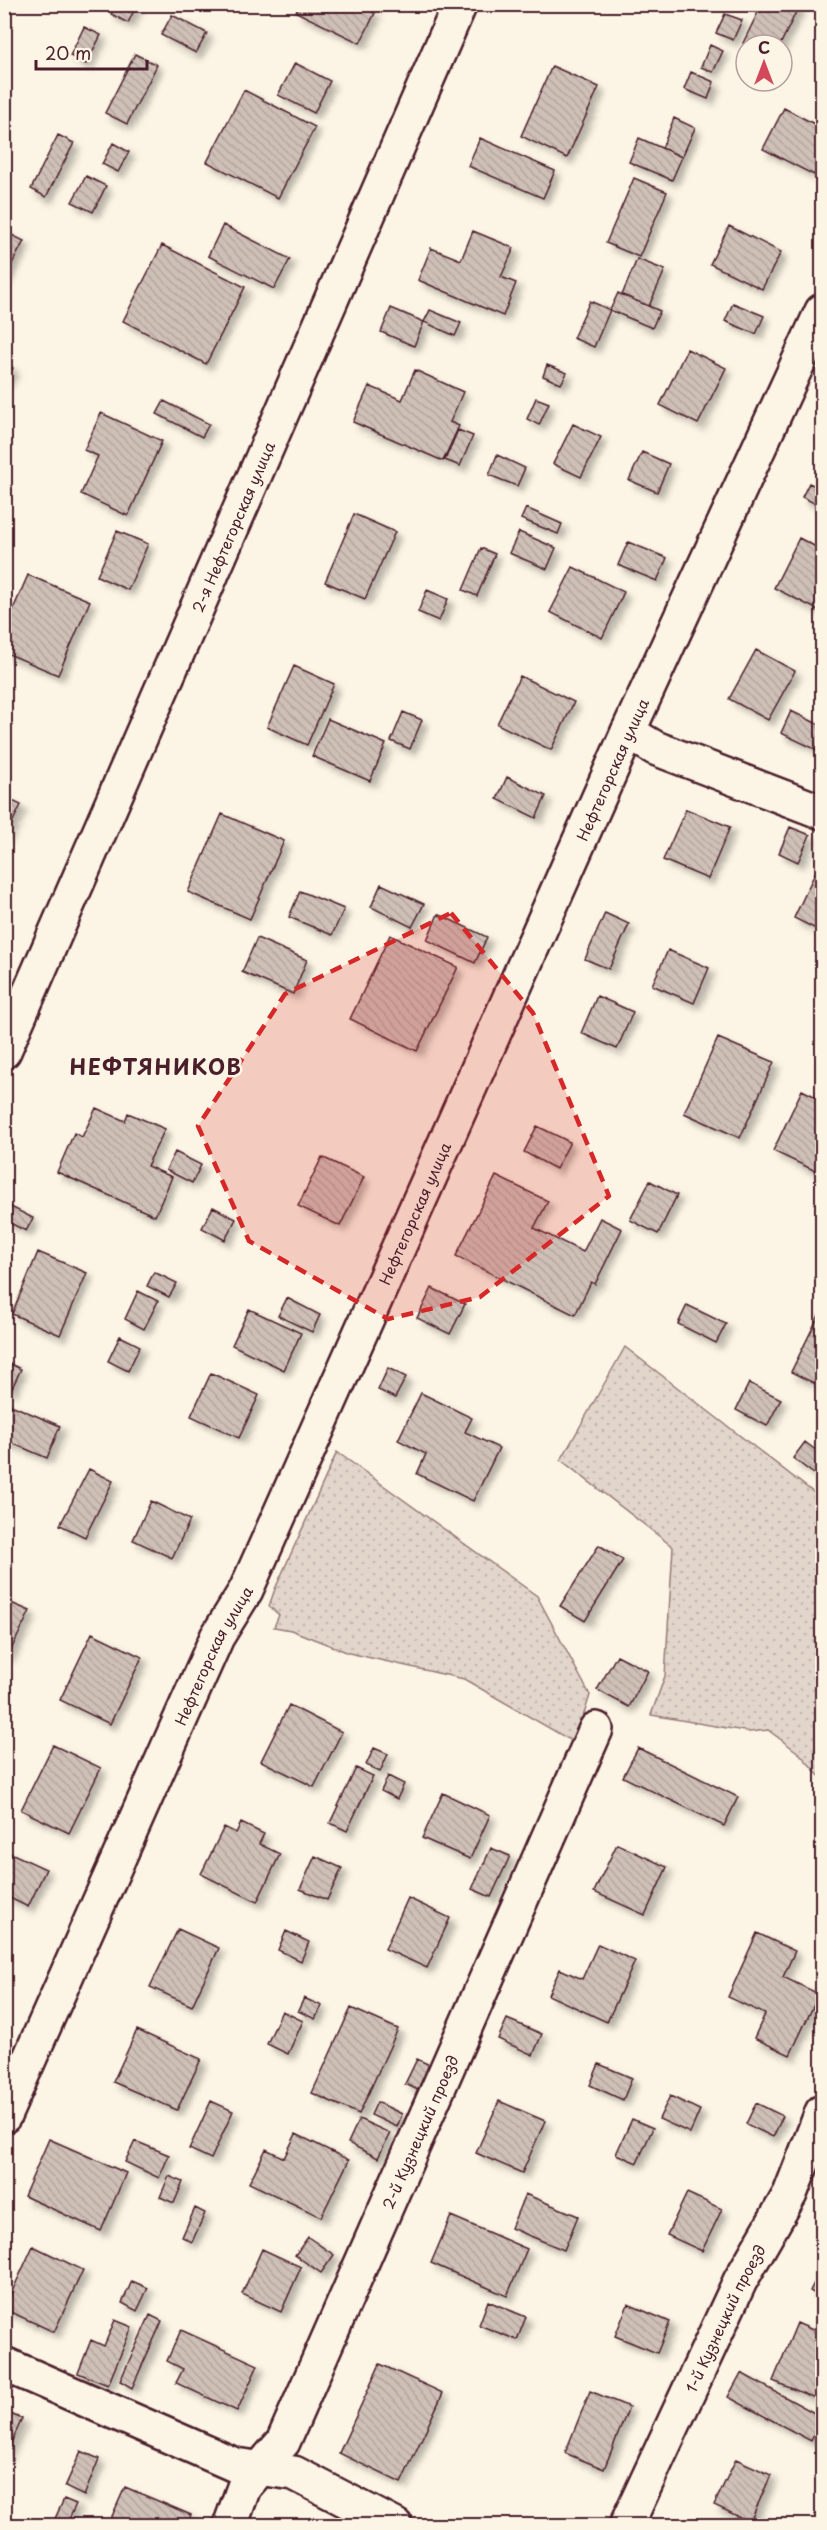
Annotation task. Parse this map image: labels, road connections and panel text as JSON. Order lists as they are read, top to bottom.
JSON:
{
  "streets": {
    "street": [
      "2-я Нефтегорская улица",
      "Нефтегорская улица",
      "2-й Кузнецкий проезд",
      "1-й Кузнецкий проезд"
    ]
  },
  "districts": ["НЕФТЯНИКОВ"],
  "scale_bar": "20 m",
  "north": "top"
}
